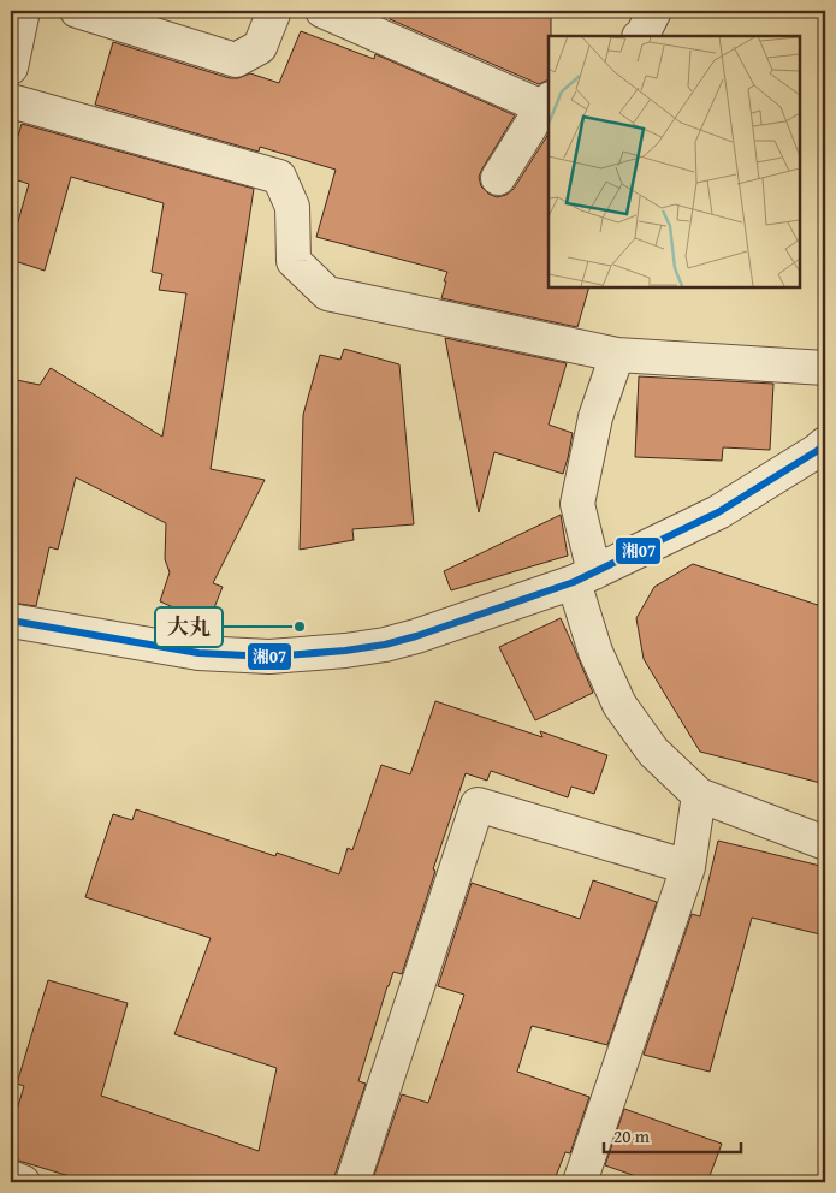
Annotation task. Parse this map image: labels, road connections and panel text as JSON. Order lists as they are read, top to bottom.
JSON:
{
  "places": ["大丸"],
  "lines": ["transit line 湘07"],
  "scale_bar": "20 m"
}
